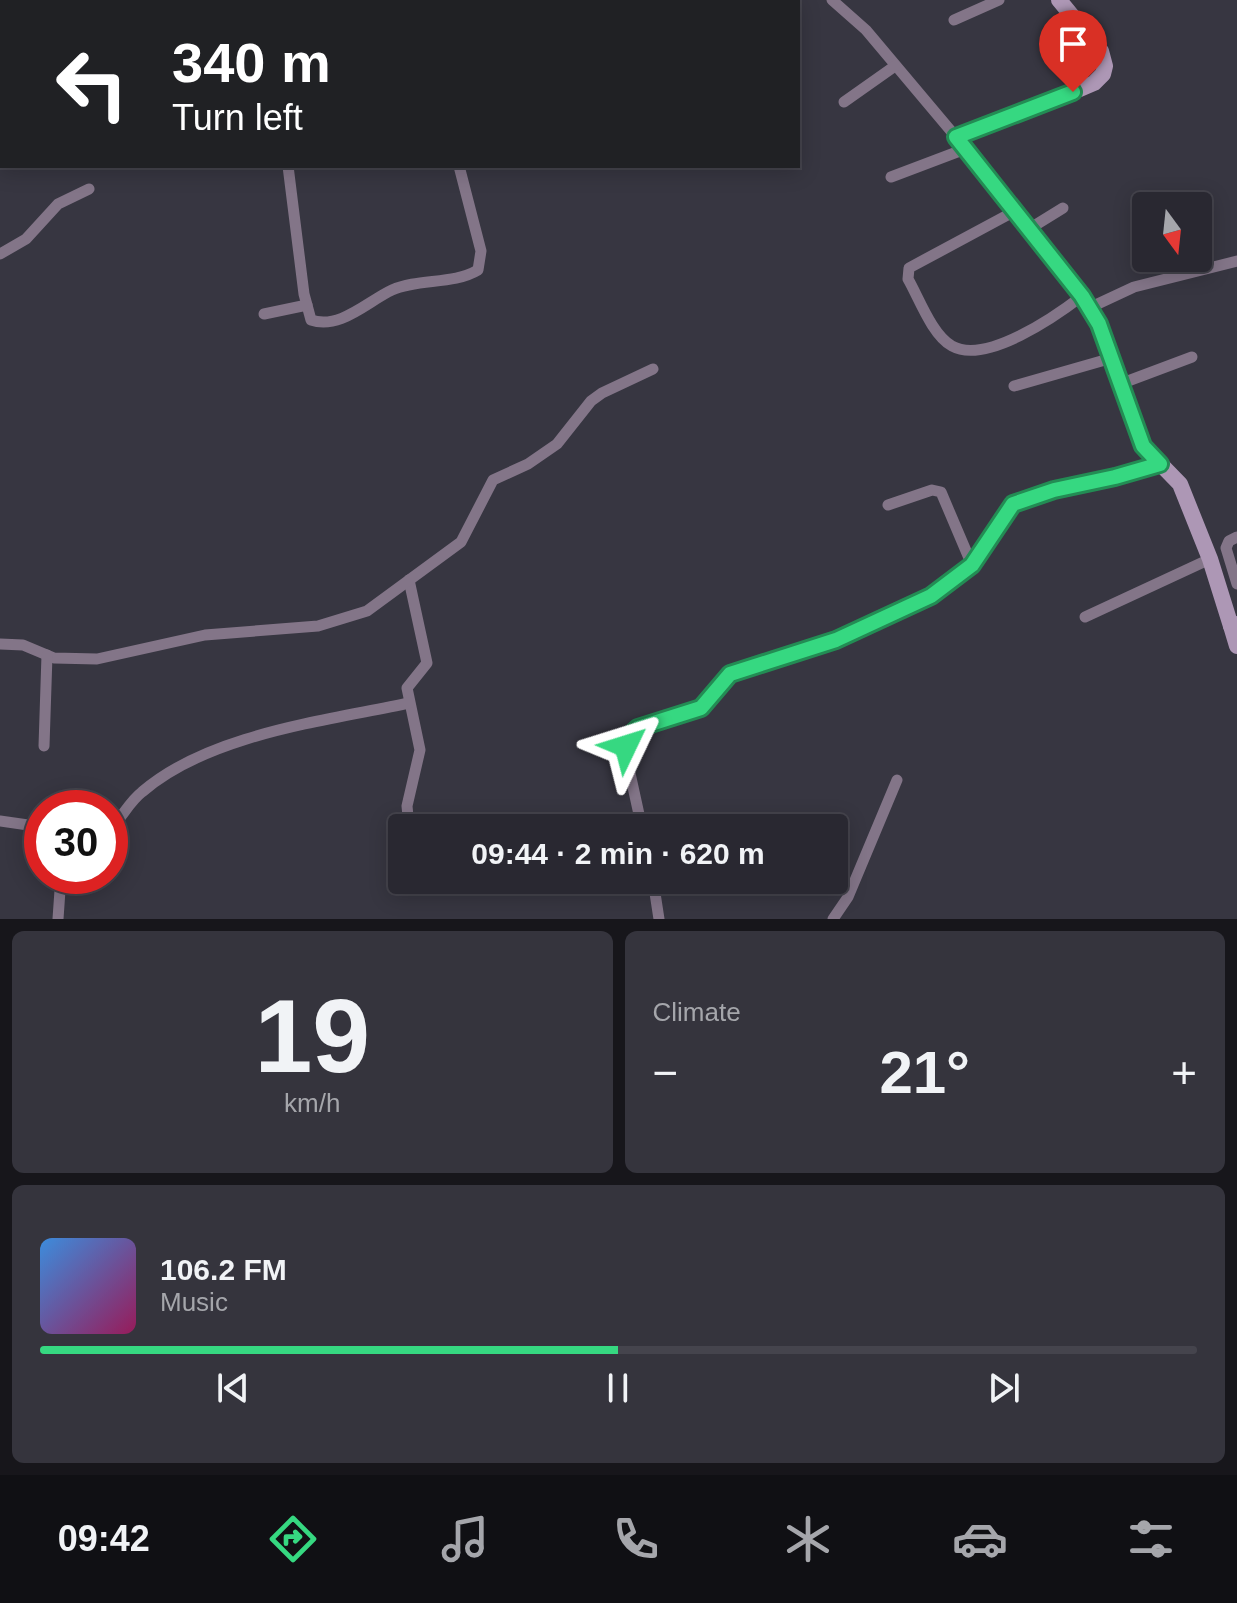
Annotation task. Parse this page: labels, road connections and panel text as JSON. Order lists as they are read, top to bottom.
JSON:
{
  "north": "bottom",
  "page": {
    "turn": ["340 m", "Turn left"],
    "limit": "30",
    "trip": "09:44 · 2 min · 620 m",
    "tile": [
      ["19", "km/h"],
      "Climate"
    ],
    "heat": ["−", "21°", "+"],
    "song": ["106.2 FM", "Music"],
    "tabs": "09:42"
  }
}
